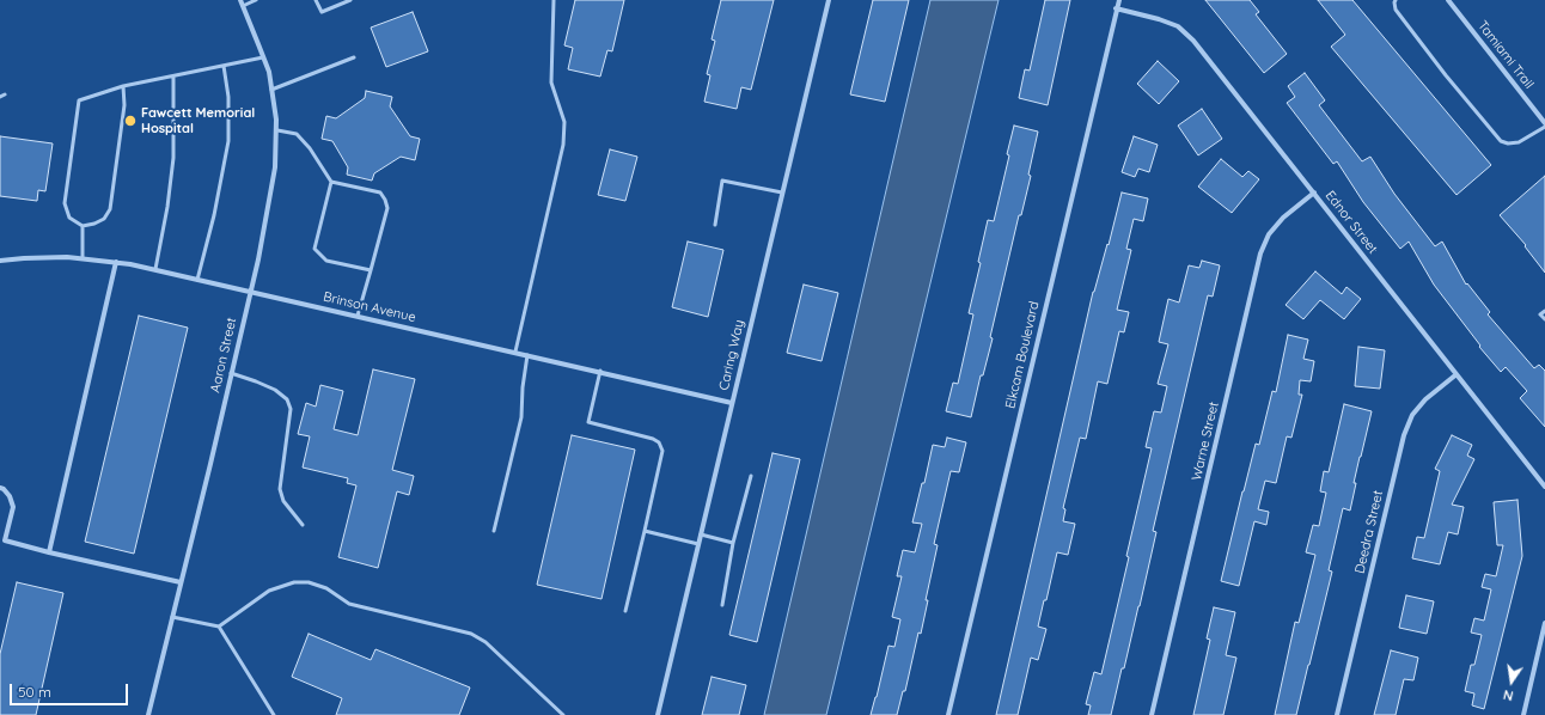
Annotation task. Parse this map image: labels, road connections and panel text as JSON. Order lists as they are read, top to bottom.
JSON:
{
  "streets": {
    "street": [
      "Tamiami Trail",
      "Ednor Street",
      "Brinson Avenue",
      "Aaron Street",
      "Caring Way",
      "Elkcam Boulevard",
      "Warne Street",
      "Deedra Street"
    ]
  },
  "crossings": [
    ["Ednor Street", "Elkcam Boulevard"],
    ["Ednor Street", "Warne Street"],
    ["Ednor Street", "Deedra Street"],
    ["Brinson Avenue", "Aaron Street"],
    ["Brinson Avenue", "Caring Way"]
  ],
  "places": ["Fawcett Memorial Hospital"],
  "scale_bar": "50 m",
  "north": "bottom"
}
